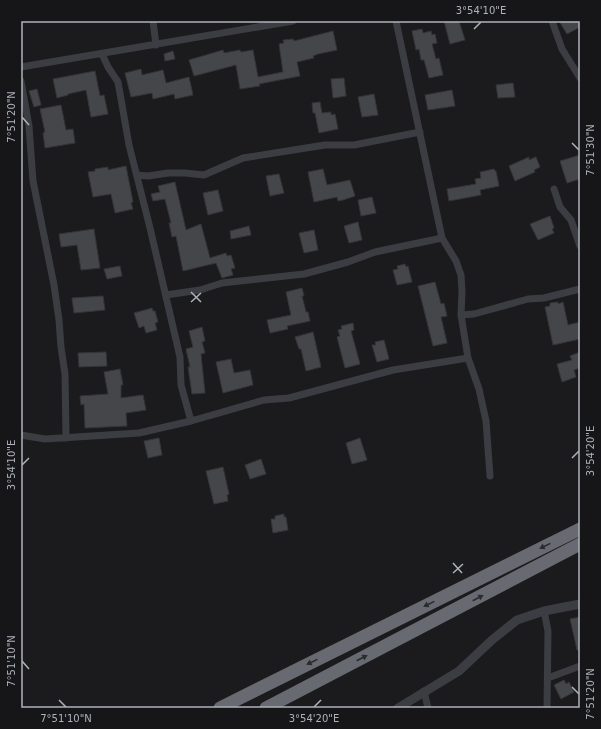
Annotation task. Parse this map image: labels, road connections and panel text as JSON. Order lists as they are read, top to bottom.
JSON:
{
  "coordinates": [
    "3°54'10\"E",
    "7°51'20\"N",
    "7°51'30\"N",
    "3°54'20\"E",
    "7°51'10\"N"
  ]
}
